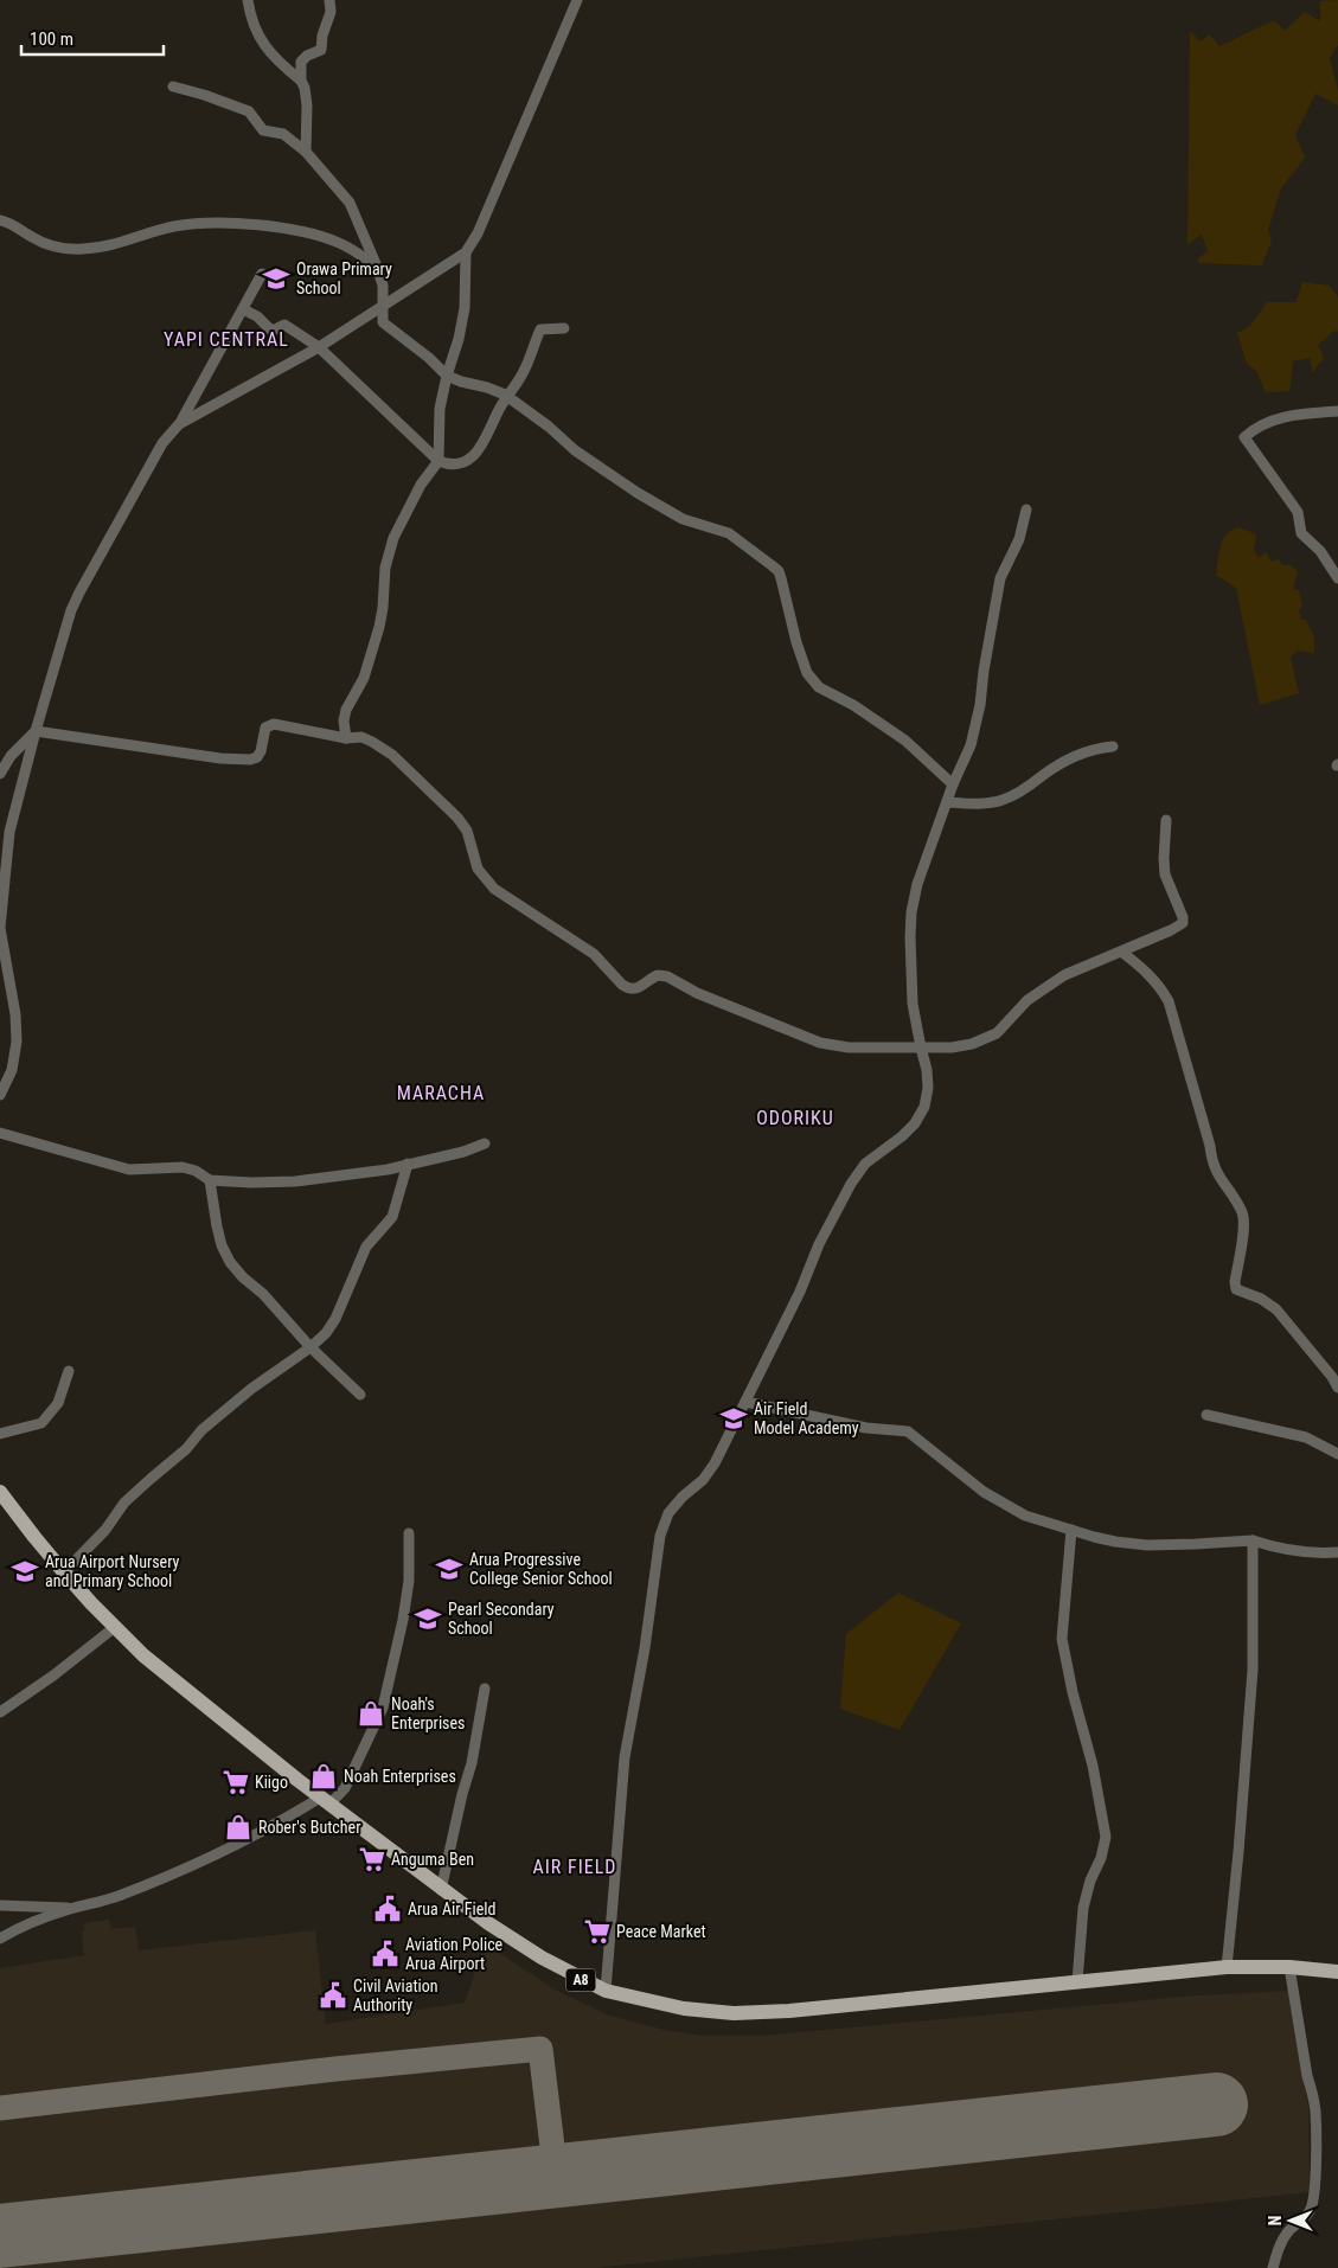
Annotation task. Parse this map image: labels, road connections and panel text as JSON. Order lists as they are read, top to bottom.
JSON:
{
  "streets": {
    "main road": ["A8"]
  },
  "districts": [
    "YAPI CENTRAL",
    "MARACHA",
    "ODORIKU",
    "AIR FIELD"
  ],
  "places": {
    "school or university": [
      "Orawa Primary School",
      "Air Field Model Academy",
      "Arua Progressive College Senior School",
      "Arua Airport Nursery and Primary School",
      "Pearl Secondary School"
    ],
    "shop": ["Noah's Enterprises", "Noah Enterprises", "Rober's Butcher"],
    "supermarket": ["Kiigo", "Anguma Ben", "Peace Market"],
    "public building": ["Arua Air Field", "Aviation Police Arua Airport", "Civil Aviation Authority"]
  },
  "scale_bar": "100 m",
  "north": "left"
}
